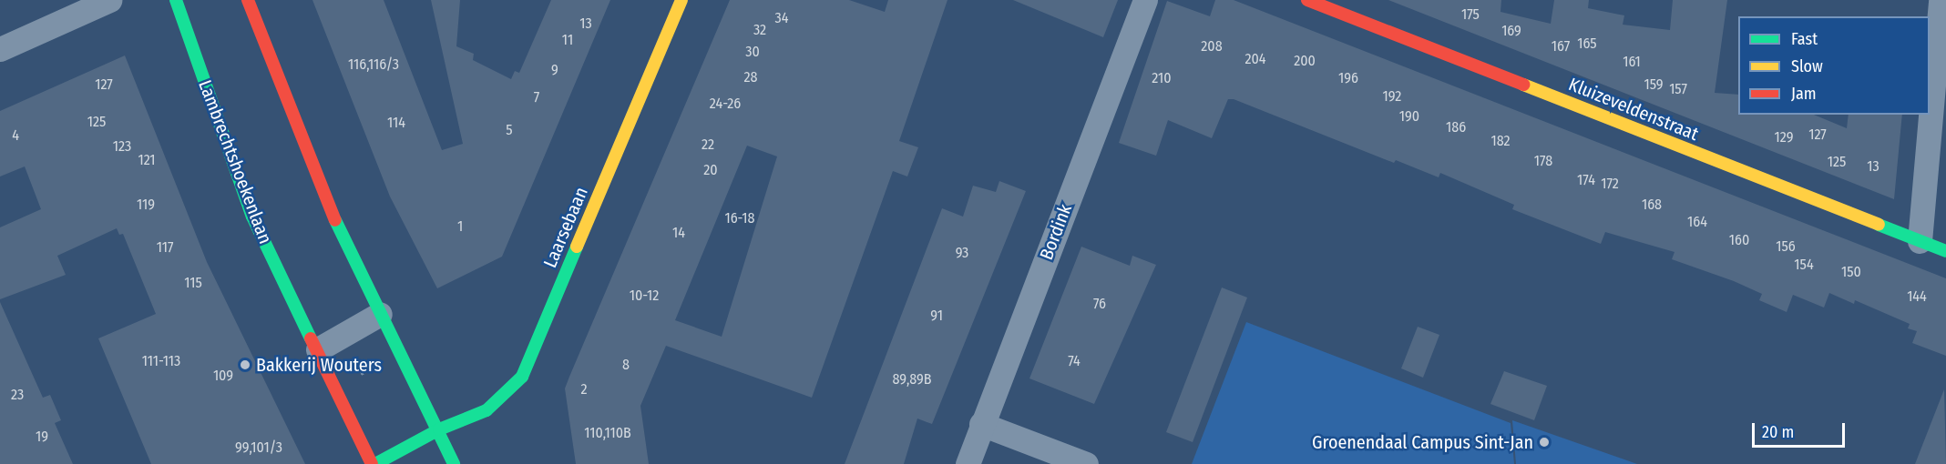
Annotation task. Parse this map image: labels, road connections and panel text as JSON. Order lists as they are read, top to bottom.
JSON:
{
  "streets": {
    "street": [
      "Kluizeveldenstraat",
      "Lambrechtshoekenlaan",
      "Laarsebaan",
      "Bordink"
    ]
  },
  "crossings": [
    ["Lambrechtshoekenlaan", "Laarsebaan"]
  ],
  "places": ["Bakkerij Wouters", "Groenendaal Campus Sint-Jan"],
  "house_numbers": [
    "175",
    "34",
    "13",
    "32",
    "169",
    "11",
    "165",
    "208",
    "167",
    "30",
    "204",
    "200",
    "161",
    "116,116/3",
    "9",
    "28",
    "210",
    "196",
    "127",
    "159",
    "157",
    "192",
    "7",
    "24-26",
    "190",
    "125",
    "114",
    "186",
    "5",
    "127",
    "4",
    "129",
    "182",
    "22",
    "123",
    "121",
    "178",
    "125",
    "13",
    "20",
    "174",
    "172",
    "119",
    "168",
    "16-18",
    "164",
    "1",
    "14",
    "160",
    "156",
    "117",
    "93",
    "154",
    "150",
    "115",
    "10-12",
    "144",
    "76",
    "91",
    "111-113",
    "74",
    "8",
    "109",
    "89,89B",
    "2",
    "23",
    "110,110B",
    "19",
    "99,101/3"
  ],
  "legend": ["Fast", "Slow", "Jam"],
  "scale_bar": "20 m"
}
